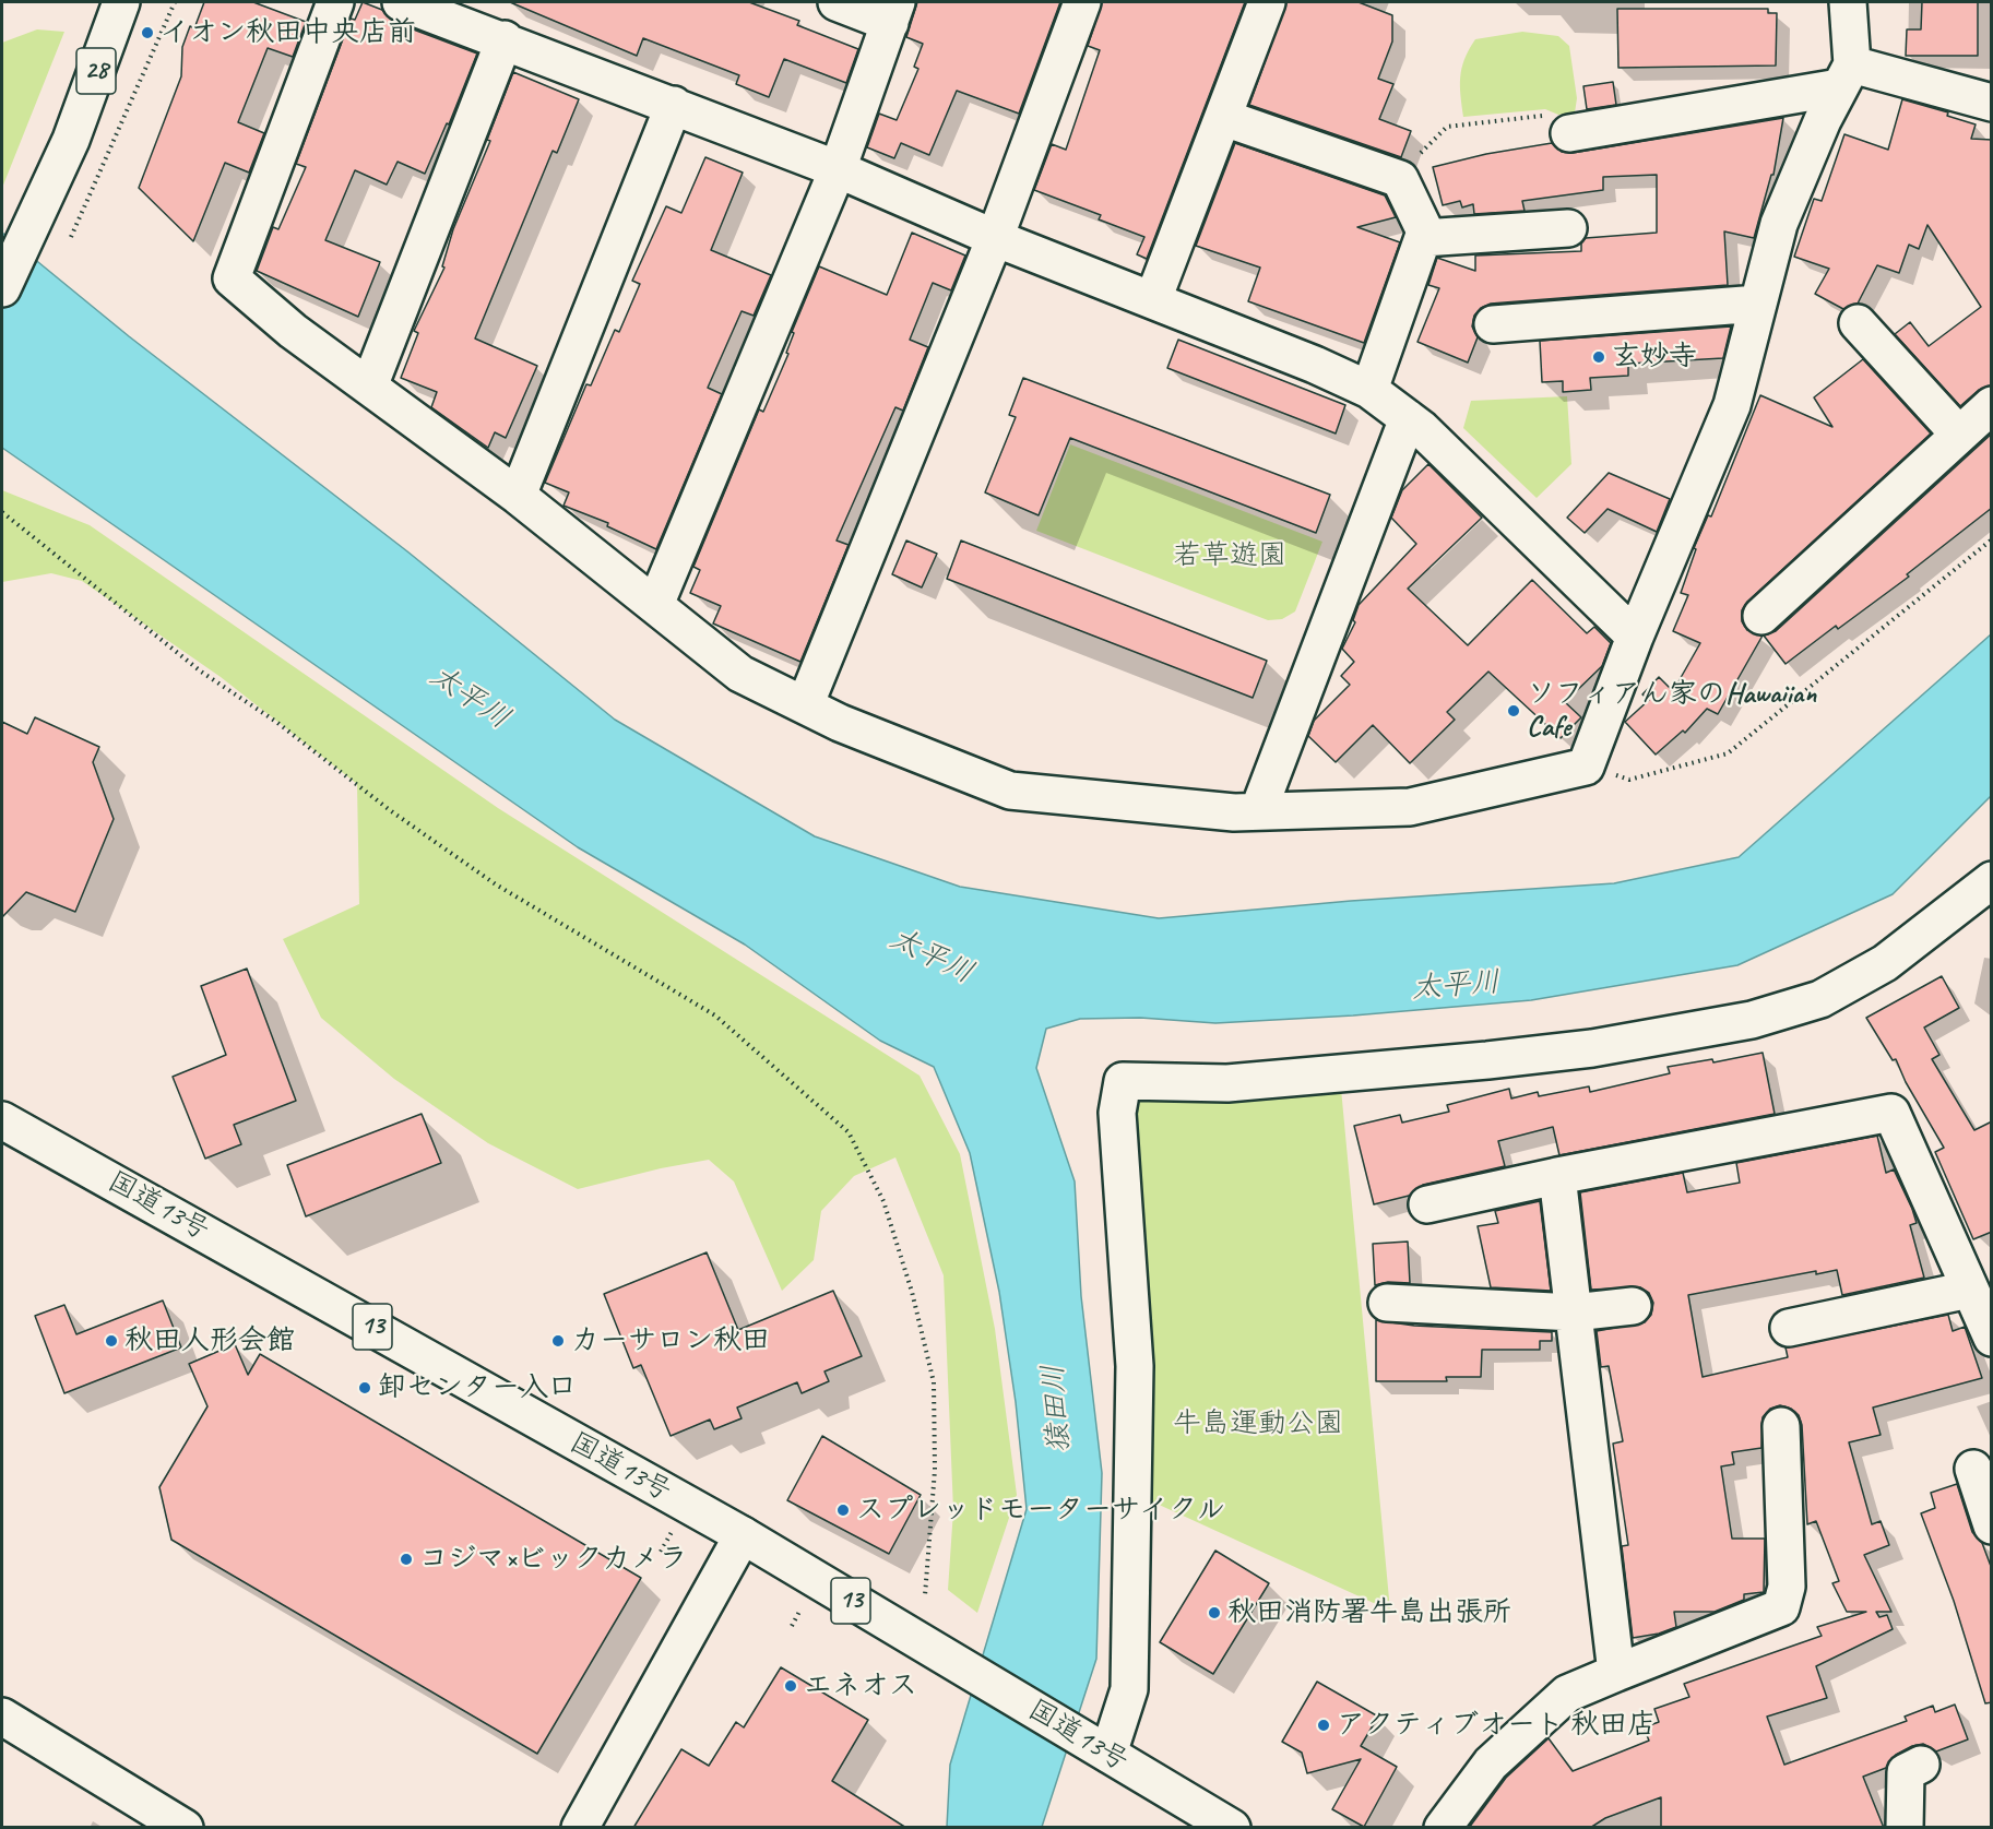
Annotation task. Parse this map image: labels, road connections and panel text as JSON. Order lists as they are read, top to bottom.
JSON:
{
  "streets": {
    "main road": ["28", "国道13号", "13"]
  },
  "water": ["太平川", "猿田川"],
  "parks": ["若草遊園", "牛島運動公園"],
  "places": [
    "イオン秋田中央店前",
    "玄妙寺",
    "ソフィアん家のHawaiian Cafe",
    "秋田人形会館",
    "カーサロン秋田",
    "卸センター入口",
    "スプレッドモーターサイクル",
    "コジマ×ビックカメラ",
    "秋田消防署牛島出張所",
    "エネオス",
    "アクティブオート 秋田店"
  ]
}
